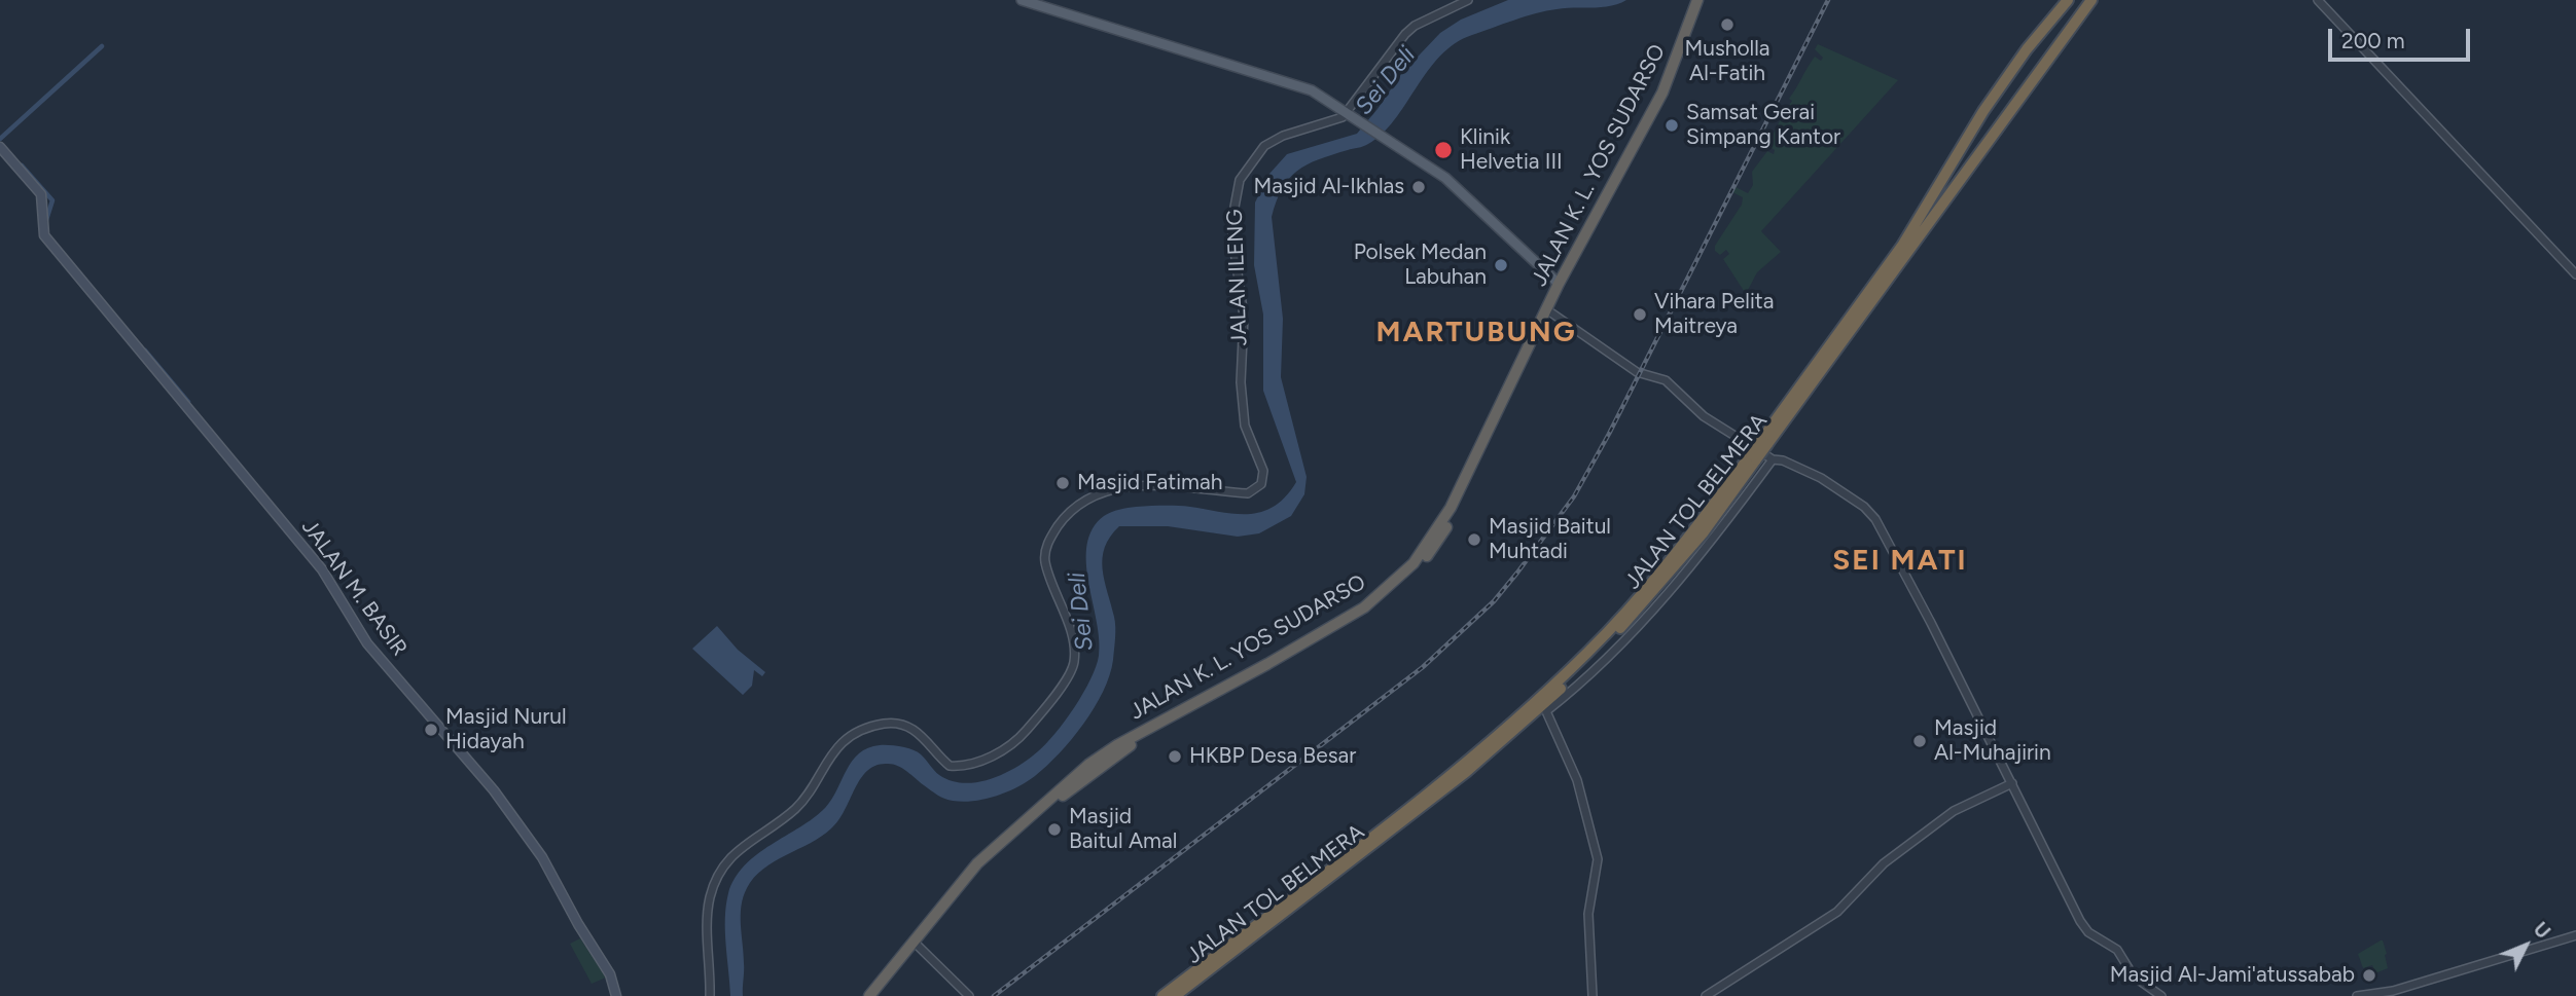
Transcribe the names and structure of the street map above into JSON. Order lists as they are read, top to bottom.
{
  "streets": {
    "highway": ["JALAN K. L. YOS SUDARSO", "JALAN TOL BELMERA"],
    "main road": ["JALAN M. BASIR"],
    "street": ["JALAN ILENG"]
  },
  "districts": ["MARTUBUNG", "SEI MATI"],
  "water": ["Sei Deli"],
  "places": [
    "Musholla Al-Fatih",
    "Samsat Gerai Simpang Kantor",
    "Klinik Helvetia III",
    "Masjid Al-Ikhlas",
    "Polsek Medan Labuhan",
    "Vihara Pelita Maitreya",
    "Masjid Fatimah",
    "Masjid Baitul Muhtadi",
    "Masjid Nurul Hidayah",
    "Masjid Al-Muhajirin",
    "HKBP Desa Besar",
    "Masjid Baitul Amal",
    "Masjid Al-Jami'atussabab"
  ],
  "scale_bar": "200 m",
  "north": "top right"
}
